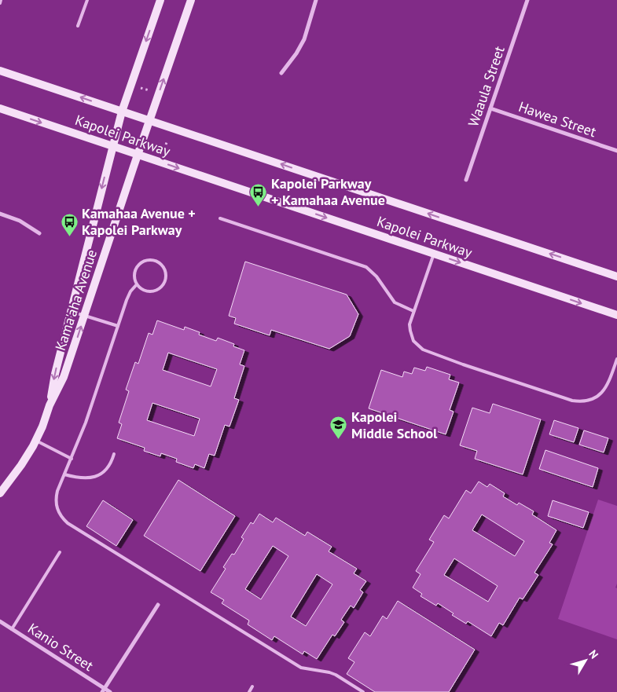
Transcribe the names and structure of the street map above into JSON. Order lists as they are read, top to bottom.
{
  "streets": {
    "main road": ["Kapolei Parkway", "Kama'aha Avenue"],
    "street": ["Waaula Street", "Hawea Street", "Kanio Street"]
  },
  "crossings": [
    ["Waaula Street", "Hawea Street"],
    ["Kapolei Parkway", "Kama'aha Avenue"]
  ],
  "places": {
    "bus stop": ["Kapolei Parkway + Kamahaa Avenue", "Kamahaa Avenue + Kapolei Parkway"],
    "school or university": ["Kapolei Middle School"]
  },
  "north": "top right"
}
